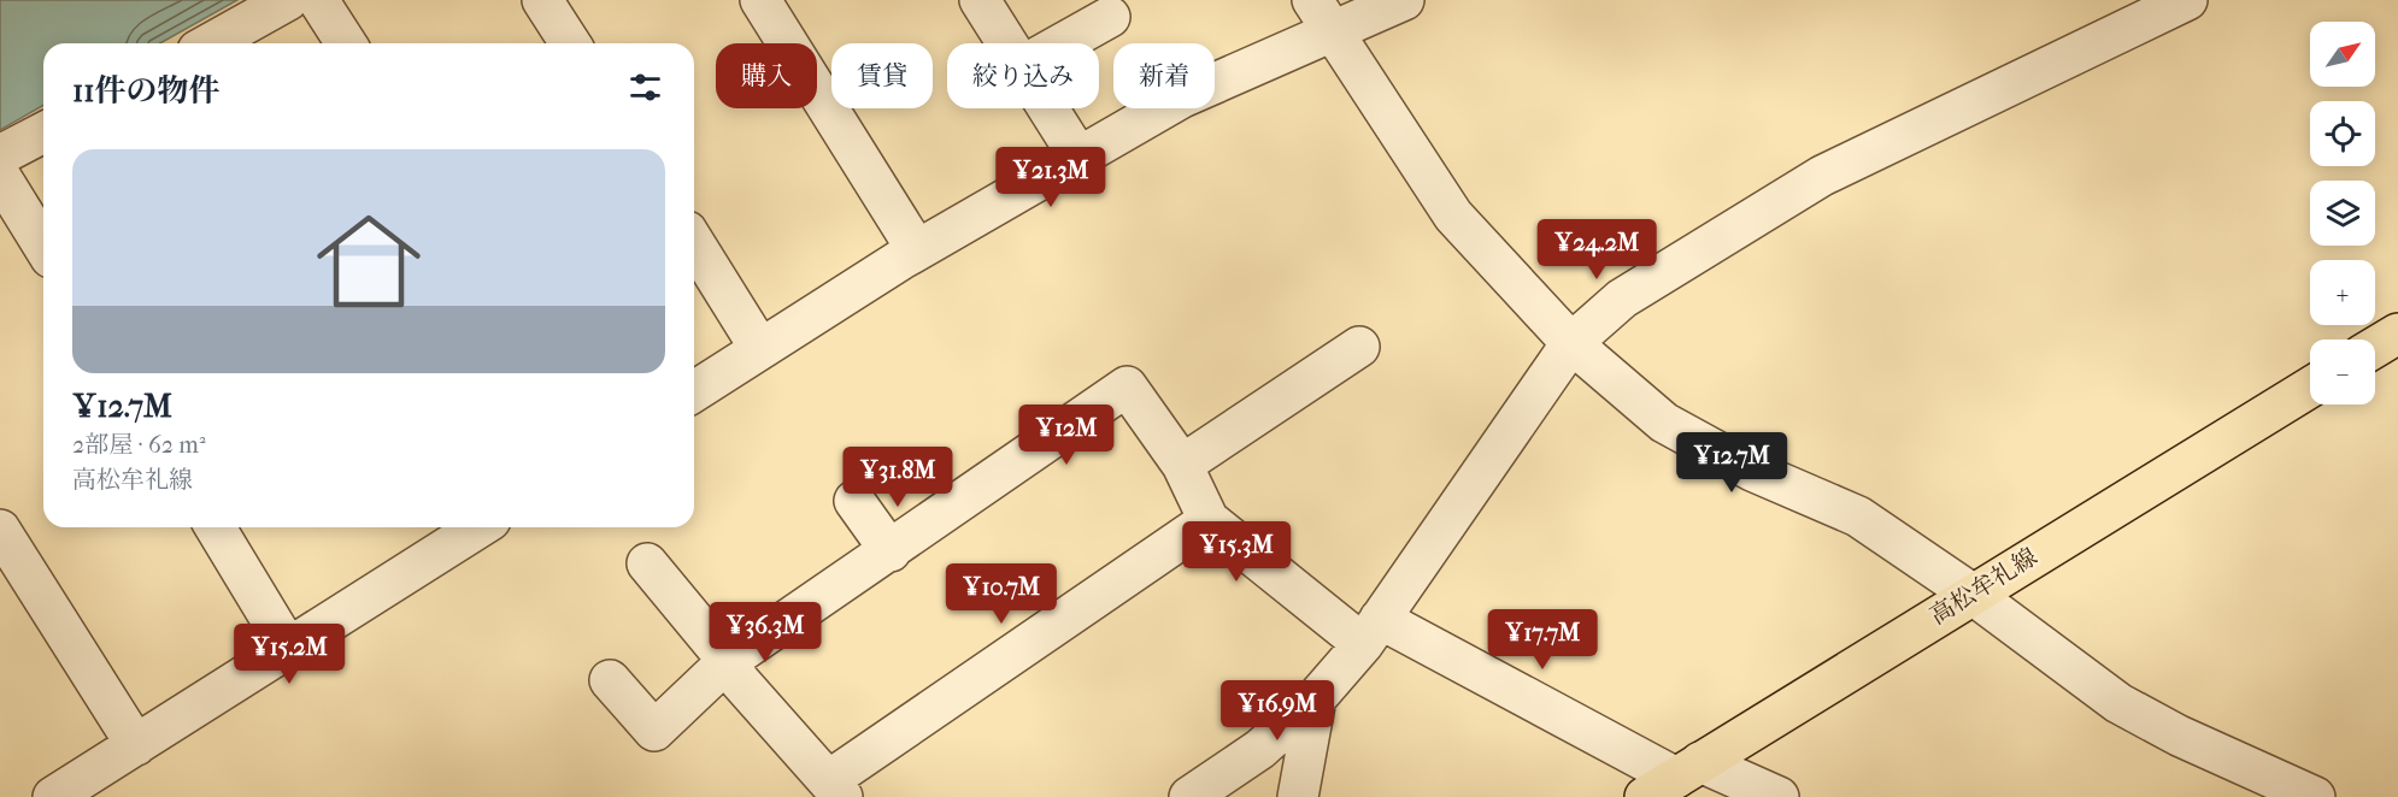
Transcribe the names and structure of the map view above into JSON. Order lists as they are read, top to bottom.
{
  "streets": {
    "main road": ["高松牟礼線"]
  },
  "north": "top right",
  "page": {
    "map_buttons": ["+", "−"],
    "chip": [
      "購入",
      "賃貸",
      "絞り込み",
      "新着"
    ],
    "heading": "11件の物件",
    "list": [
      {
        "name": "¥12.7M",
        "note": "2部屋 · 62 m² · 高松牟礼線"
      }
    ],
    "price": [
      "¥21.3M",
      "¥24.2M",
      "¥12M",
      "¥12.7M",
      "¥31.8M",
      "¥15.3M",
      "¥10.7M",
      "¥36.3M",
      "¥17.7M",
      "¥15.2M",
      "¥16.9M"
    ]
  }
}
